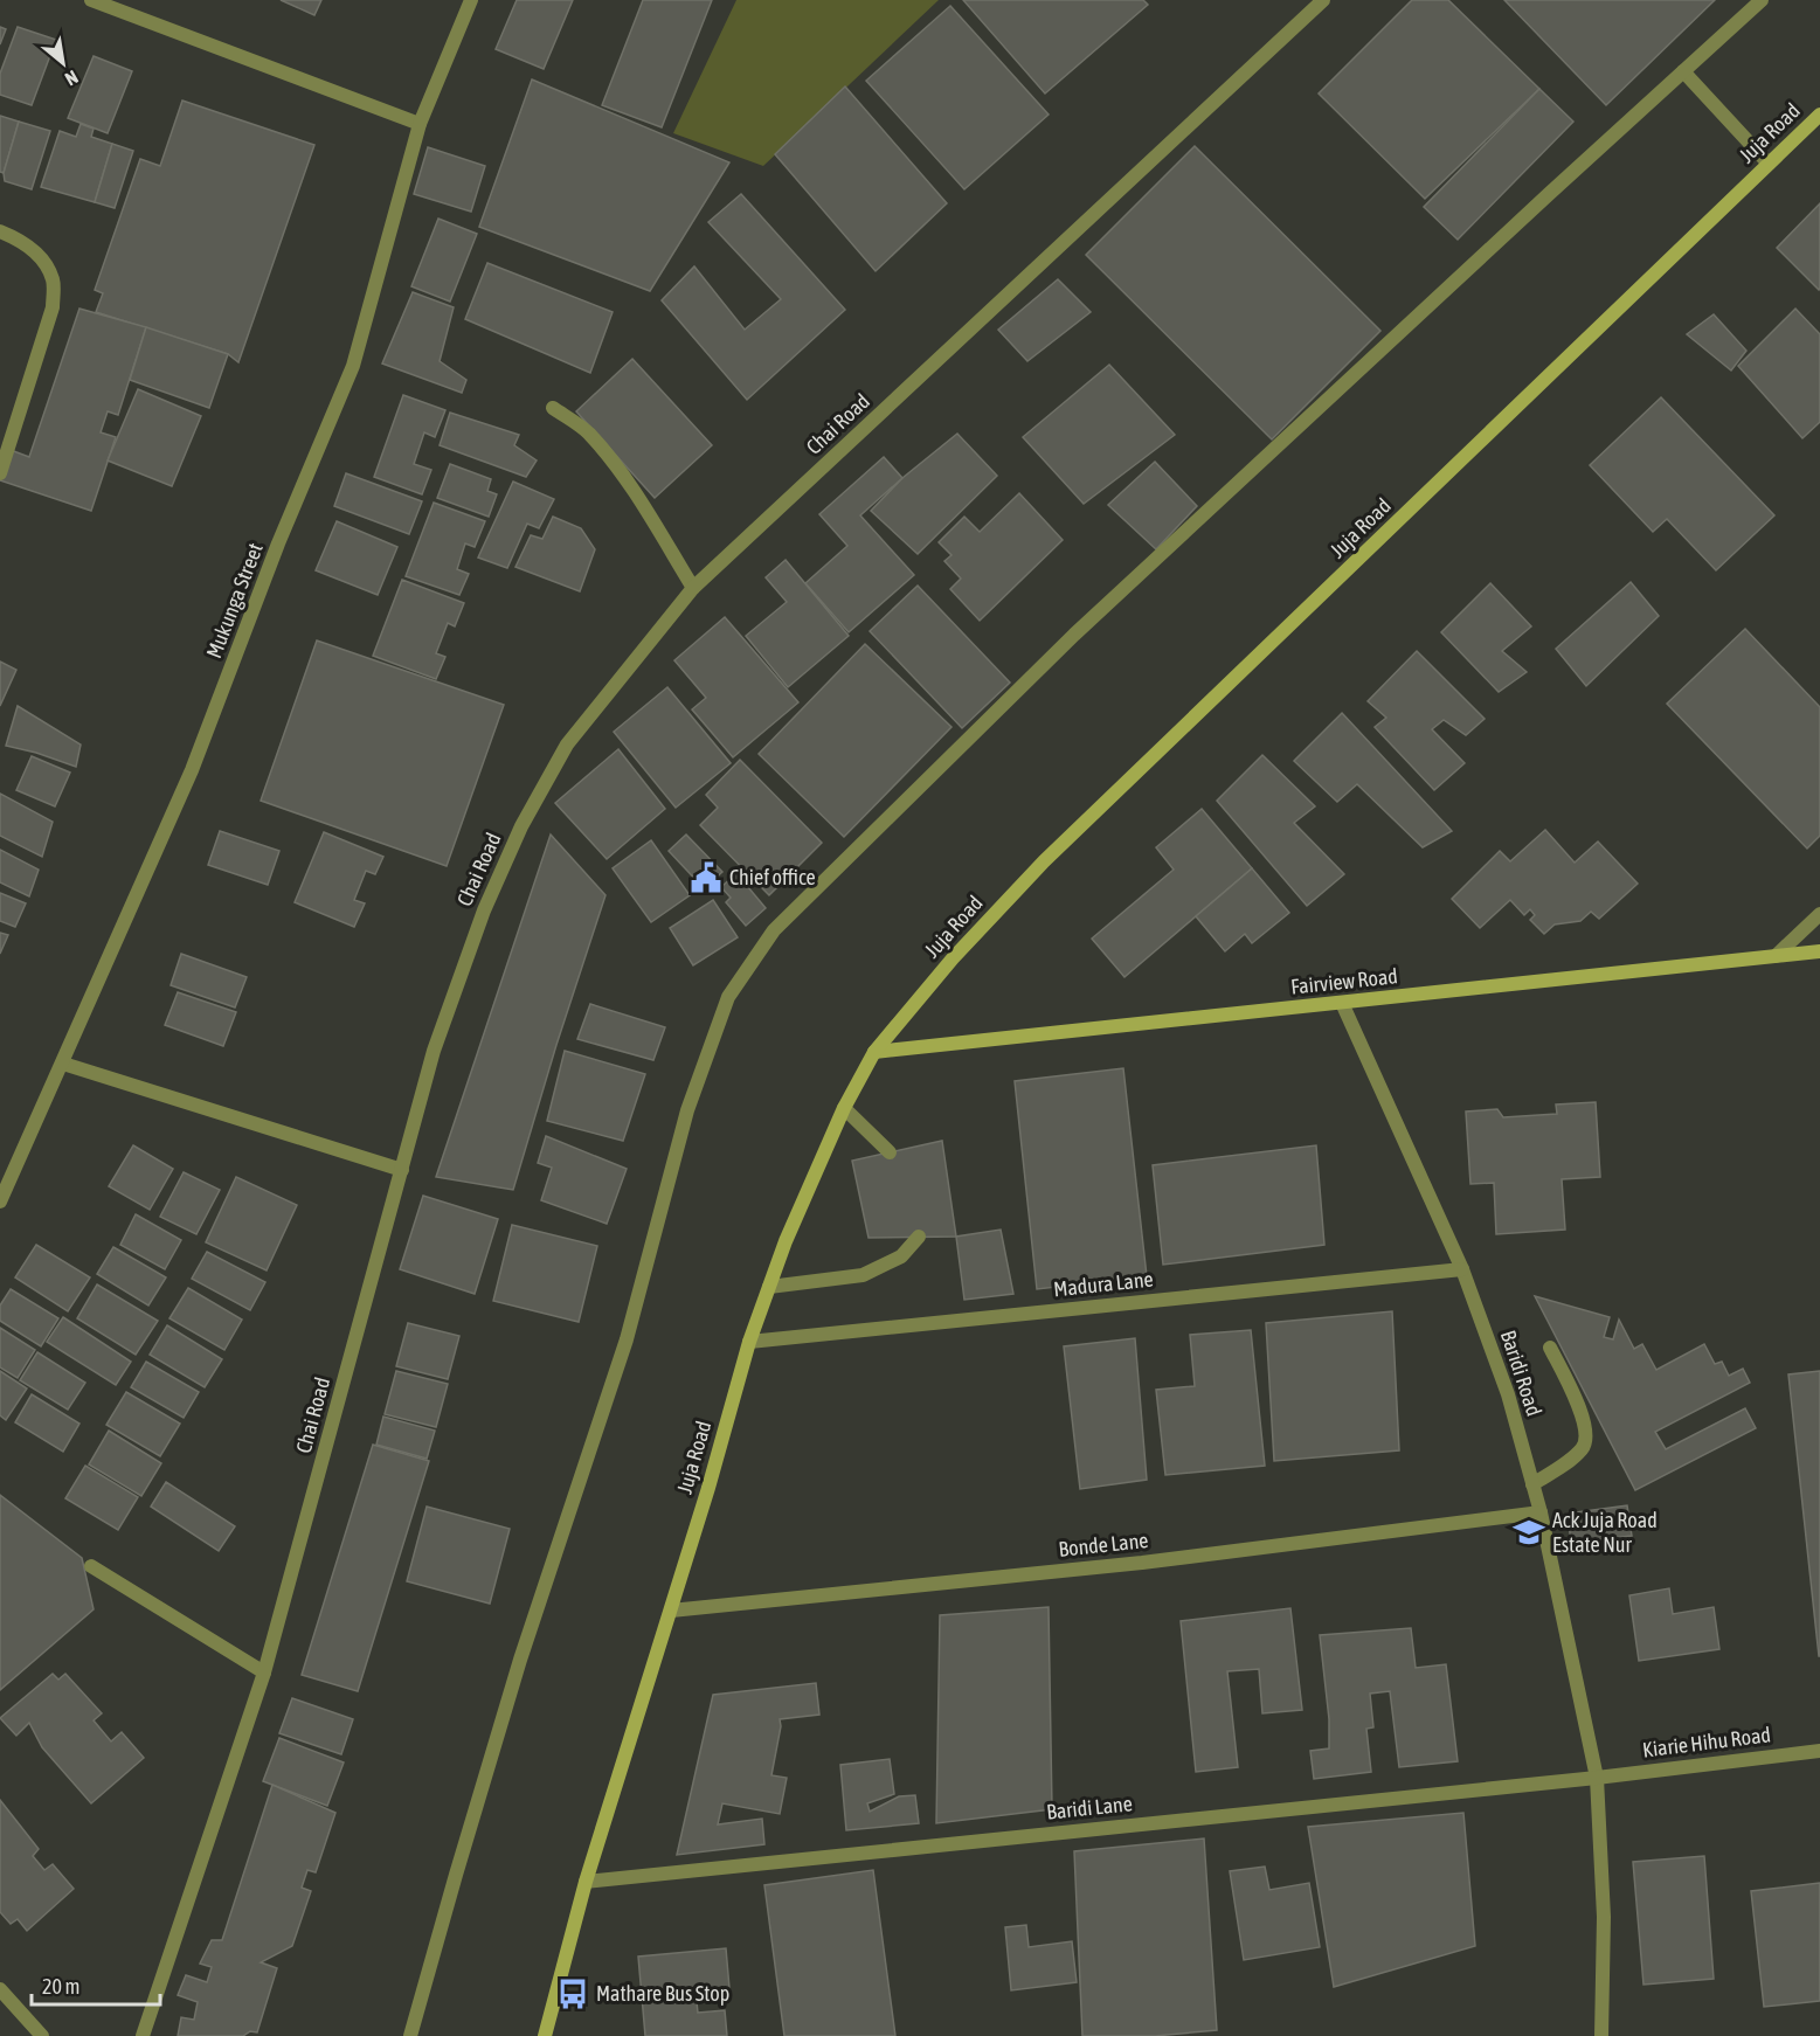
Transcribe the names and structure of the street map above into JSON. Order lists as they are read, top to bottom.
{
  "streets": {
    "main road": ["Juja Road", "Fairview Road"],
    "street": [
      "Chai Road",
      "Mukunga Street",
      "Madura Lane",
      "Baridi Road",
      "Bonde Lane",
      "Kiarie Hihu Road",
      "Baridi Lane"
    ]
  },
  "crossings": [
    ["Juja Road", "Fairview Road"],
    ["Juja Road", "Madura Lane"],
    ["Juja Road", "Bonde Lane"],
    ["Juja Road", "Baridi Lane"],
    ["Fairview Road", "Baridi Road"],
    ["Madura Lane", "Baridi Road"],
    ["Baridi Road", "Bonde Lane"],
    ["Baridi Road", "Kiarie Hihu Road"],
    ["Baridi Road", "Baridi Lane"],
    ["Kiarie Hihu Road", "Baridi Lane"]
  ],
  "places": {
    "public building": ["Chief office"],
    "school or university": ["Ack Juja Road Estate Nur"],
    "bus stop": ["Mathare Bus Stop"]
  },
  "scale_bar": "20 m",
  "north": "bottom right"
}
